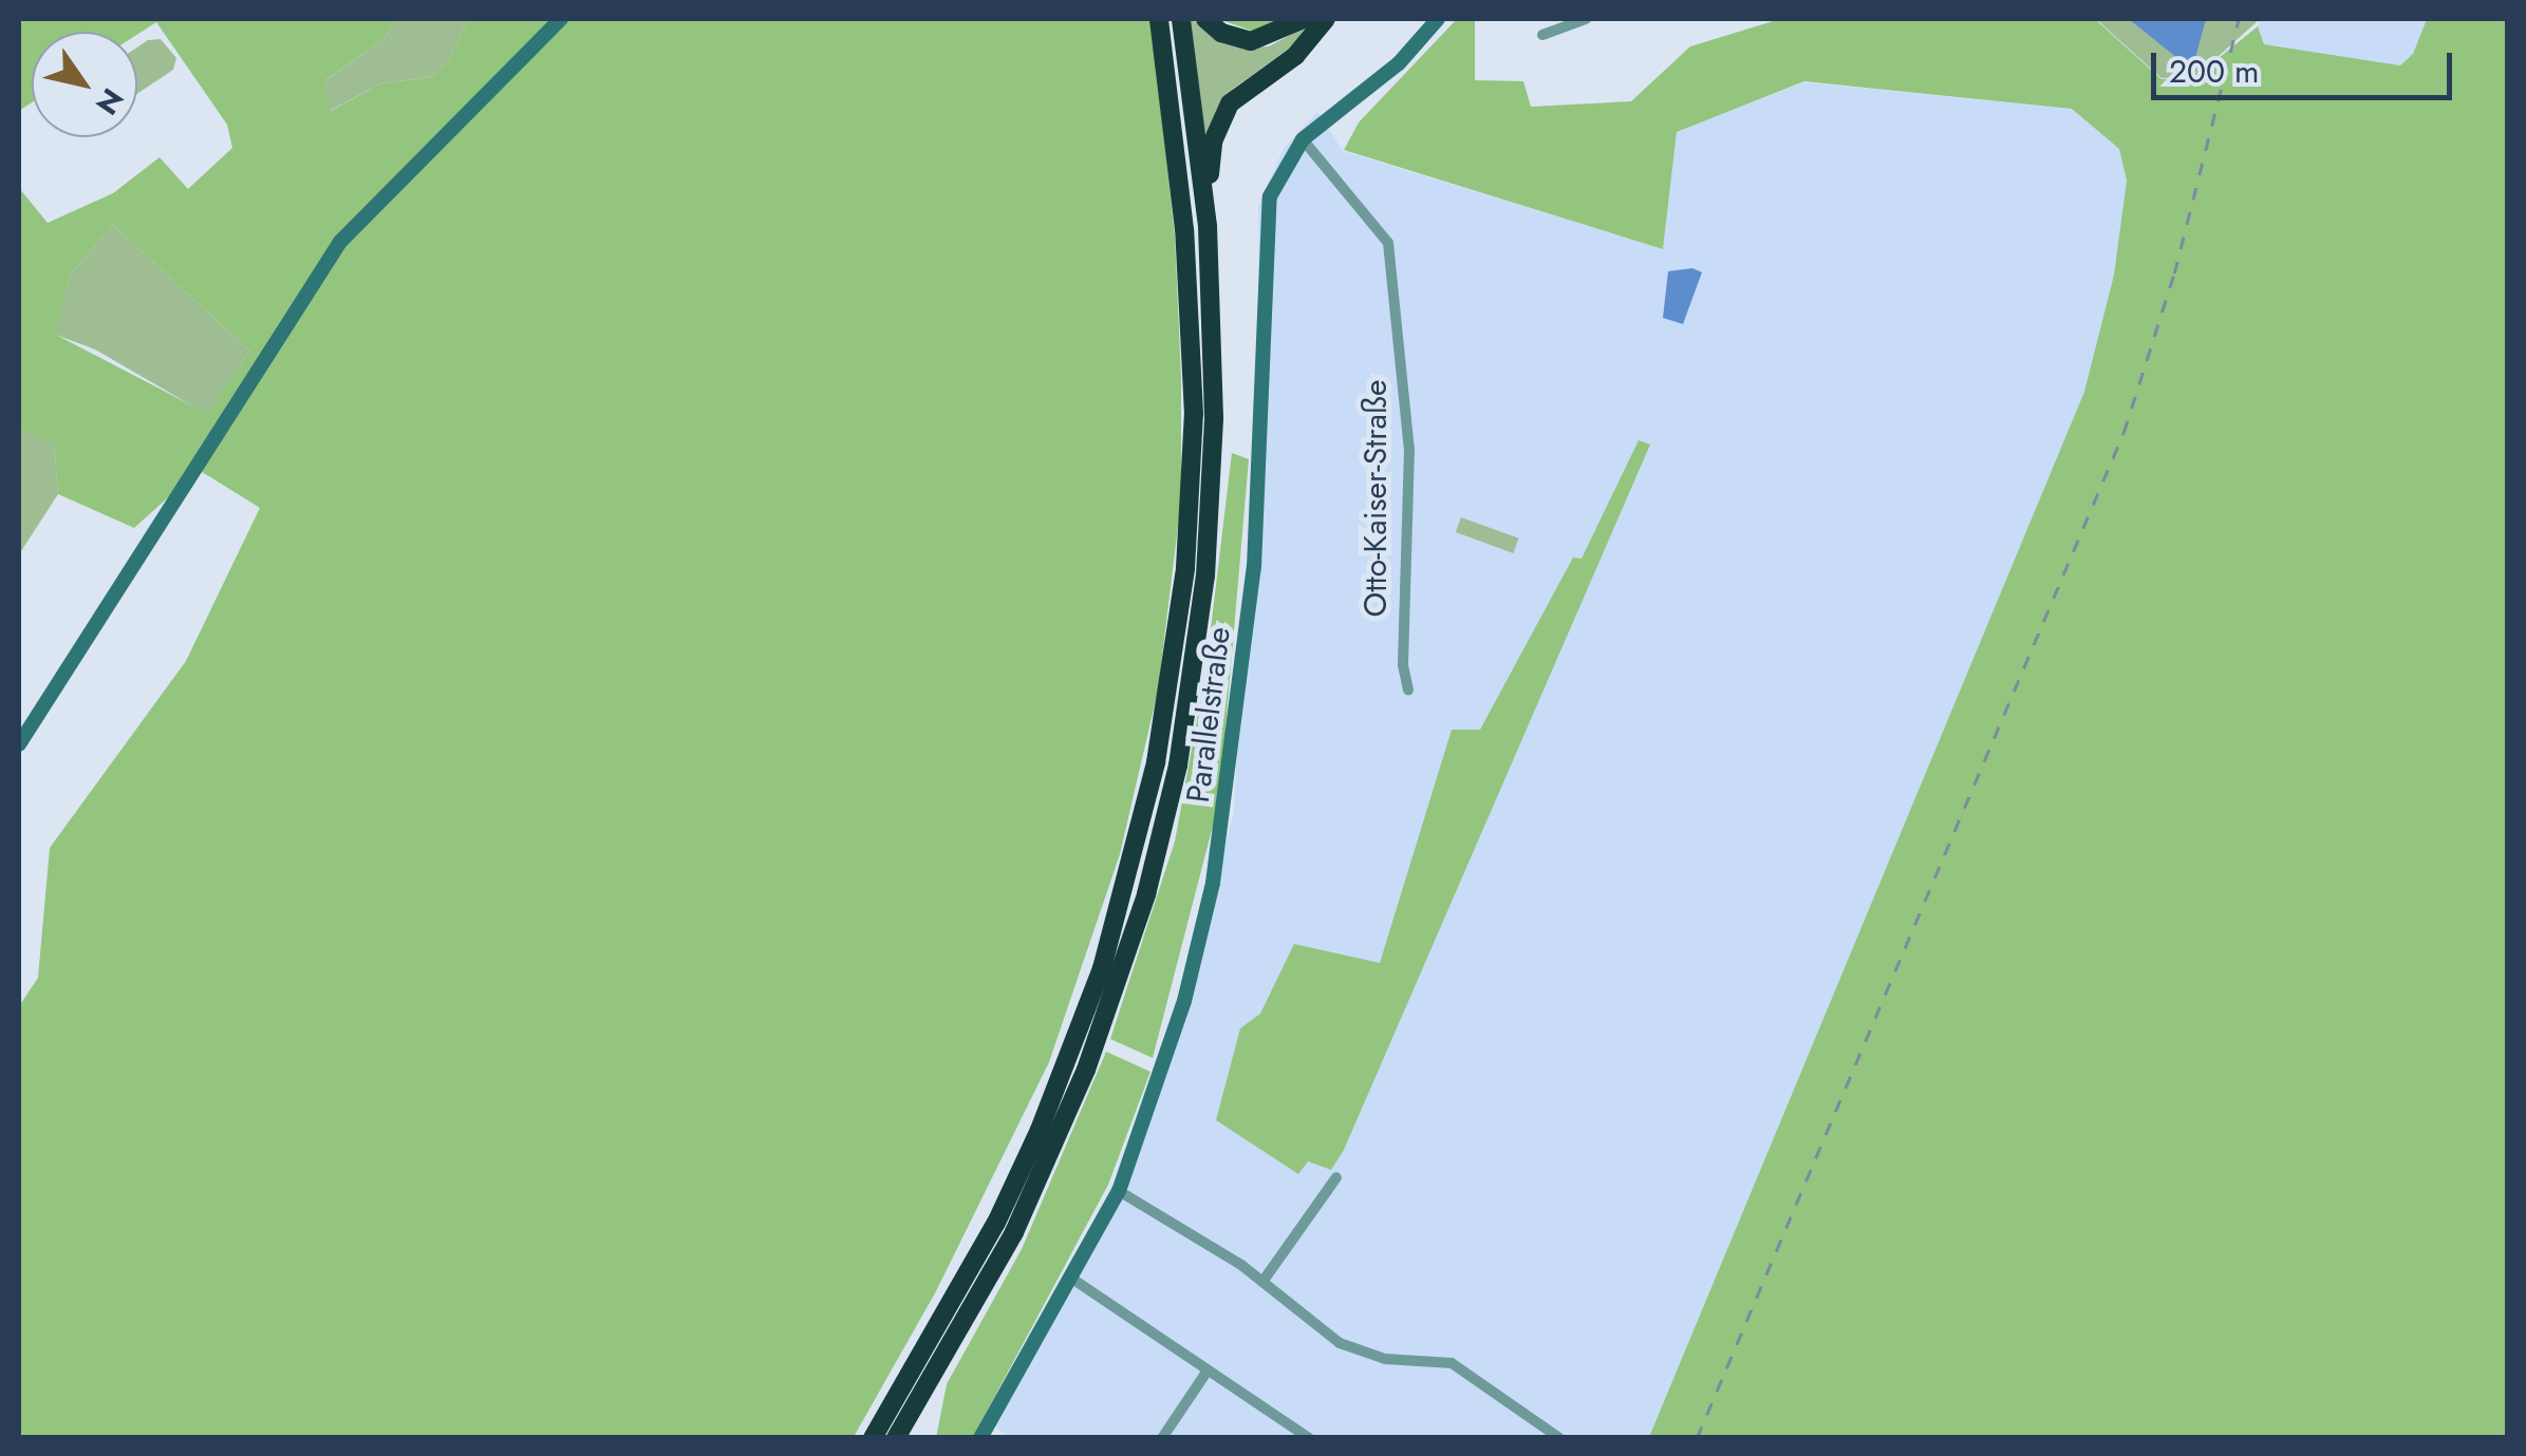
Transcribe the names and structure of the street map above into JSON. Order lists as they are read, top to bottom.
{
  "streets": {
    "street": ["Otto-Kaiser-Straße", "Parallelstraße"]
  },
  "crossings": [
    ["Otto-Kaiser-Straße", "Parallelstraße"]
  ],
  "scale_bar": "200 m",
  "north": "bottom right"
}
